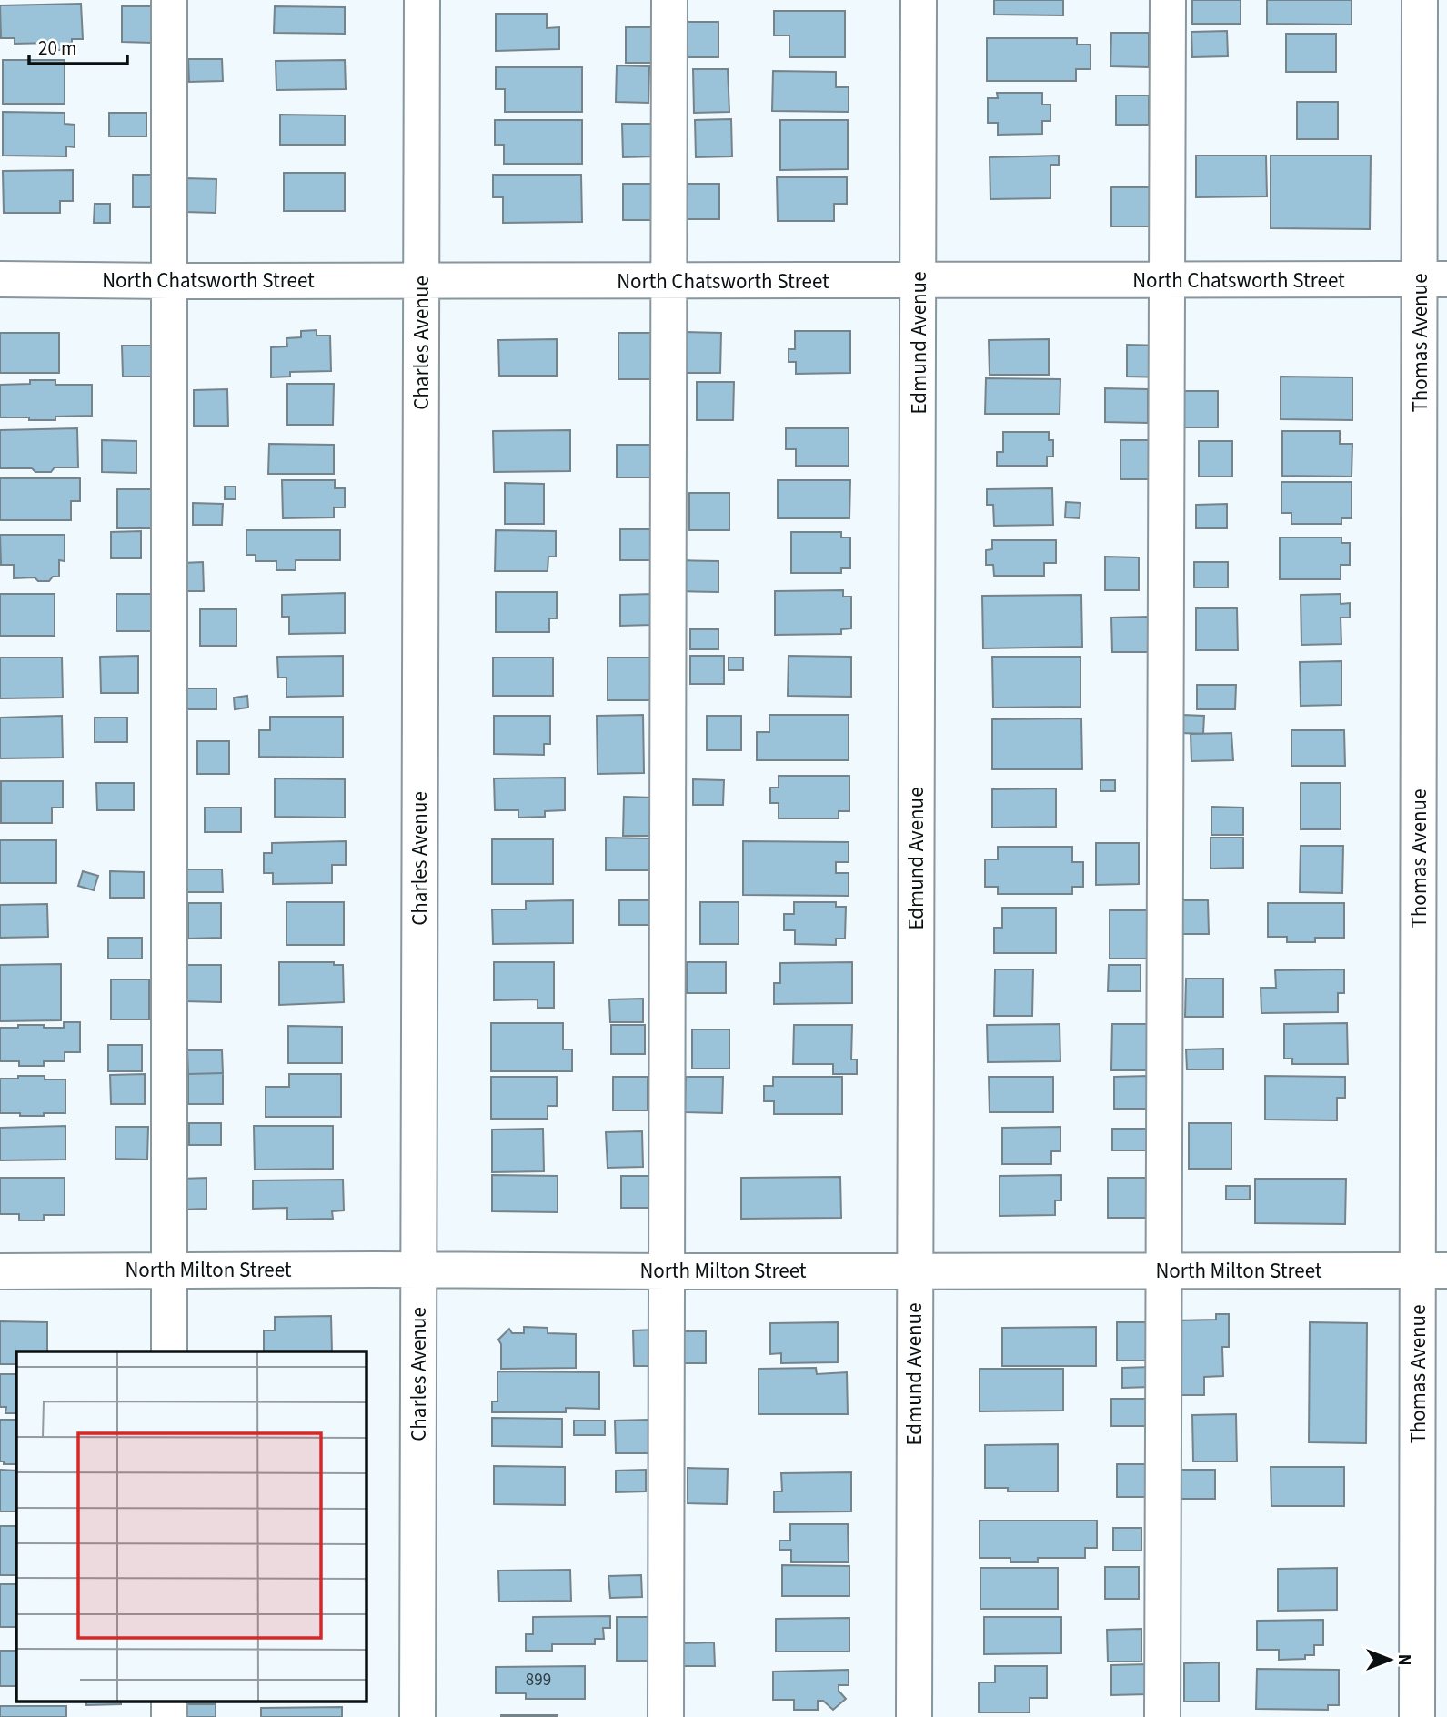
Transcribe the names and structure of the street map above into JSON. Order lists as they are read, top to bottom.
{
  "streets": {
    "street": [
      "North Chatsworth Street",
      "Charles Avenue",
      "Edmund Avenue",
      "Thomas Avenue",
      "North Milton Street"
    ]
  },
  "crossings": [
    ["North Chatsworth Street", "Charles Avenue"],
    ["North Chatsworth Street", "Edmund Avenue"],
    ["North Chatsworth Street", "Thomas Avenue"],
    ["Charles Avenue", "North Milton Street"],
    ["Edmund Avenue", "North Milton Street"],
    ["Thomas Avenue", "North Milton Street"]
  ],
  "house_numbers": ["899"],
  "scale_bar": "20 m",
  "north": "right"
}
